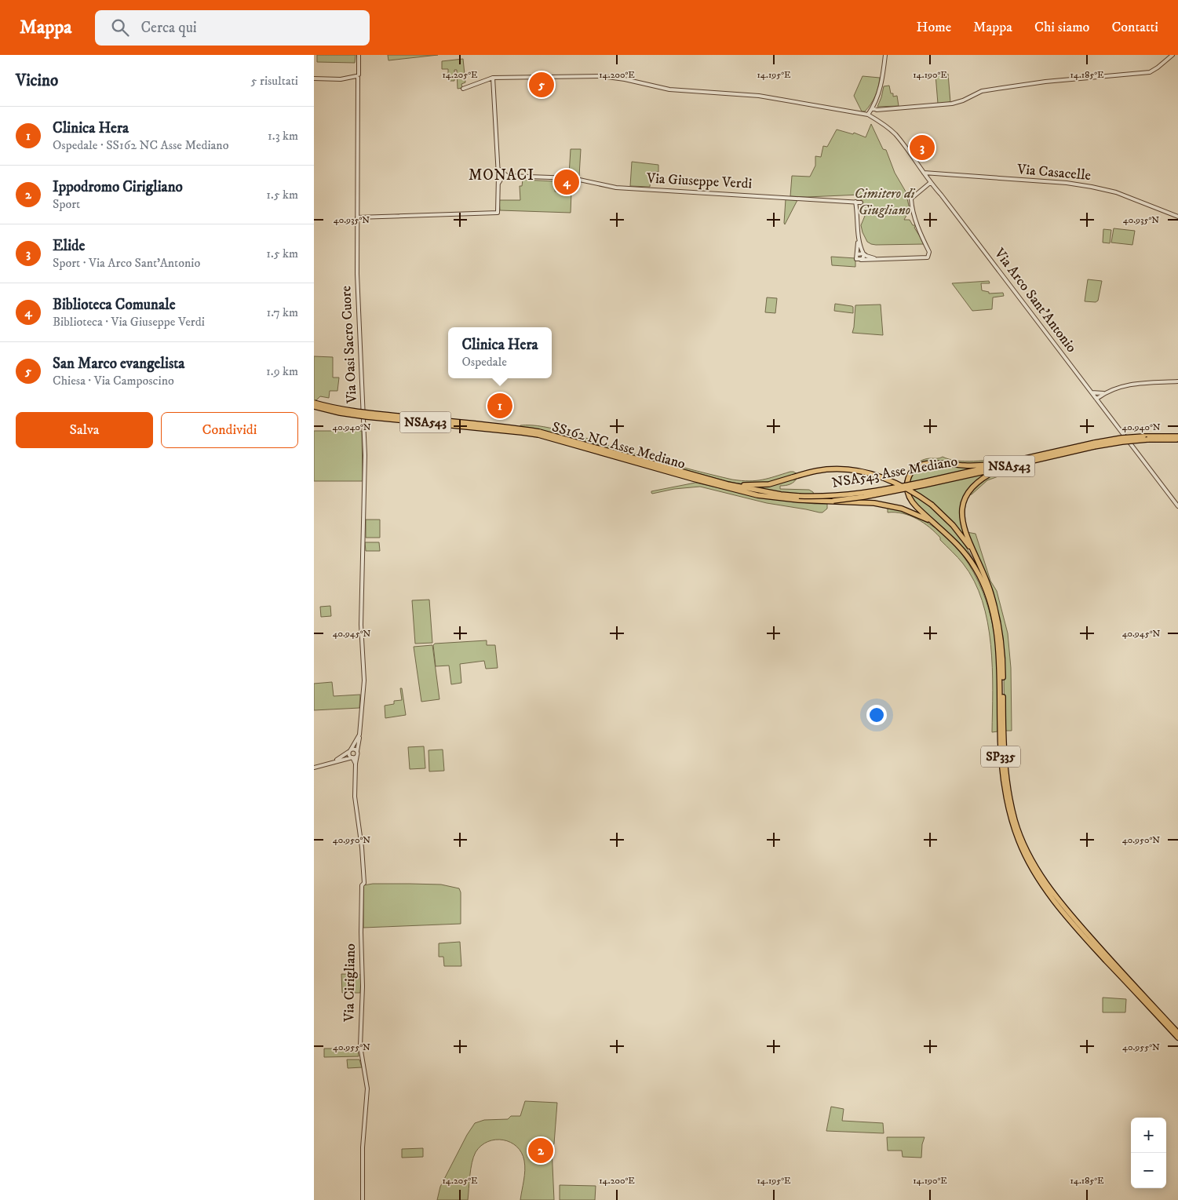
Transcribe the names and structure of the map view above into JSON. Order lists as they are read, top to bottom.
{
  "streets": {
    "highway": [
      "NSA543",
      "SS162 NC Asse Mediano",
      "NSA543 Asse Mediano",
      "SP335"
    ],
    "street": [
      "Via Casacelle",
      "Via Giuseppe Verdi",
      "Via Arco Sant'Antonio",
      "Via Oasi Sacro Cuore",
      "Via Cirigliano"
    ]
  },
  "crossings": [
    ["Via Casacelle", "Via Arco Sant'Antonio"],
    ["Via Oasi Sacro Cuore", "Via Cirigliano"],
    ["NSA543", "NSA543 Asse Mediano"],
    ["NSA543", "SP335"],
    ["SS162 NC Asse Mediano", "NSA543 Asse Mediano"]
  ],
  "districts": ["MONACI"],
  "parks": ["Cimitero di Giugliano"],
  "page": {
    "header": "Mappa",
    "search": "Cerca qui",
    "nav": [
      "Home",
      "Mappa",
      "Chi siamo",
      "Contatti"
    ],
    "heading": ["Vicino", "5 risultati"],
    "pins": [
      "5",
      "3",
      "4",
      "1",
      "2"
    ],
    "list": [
      {
        "mark": "1",
        "name": "Clinica Hera",
        "note": "Ospedale · SS162 NC Asse Mediano",
        "value": "1.3 km"
      },
      {
        "mark": "2",
        "name": "Ippodromo Cirigliano",
        "note": "Sport",
        "value": "1.5 km"
      },
      {
        "mark": "3",
        "name": "Elide",
        "note": "Sport · Via Arco Sant'Antonio",
        "value": "1.5 km"
      },
      {
        "mark": "4",
        "name": "Biblioteca Comunale",
        "note": "Biblioteca · Via Giuseppe Verdi",
        "value": "1.7 km"
      },
      {
        "mark": "5",
        "name": "San Marco evangelista",
        "note": "Chiesa · Via Camposcino",
        "value": "1.9 km"
      }
    ],
    "popup": ["Clinica Hera", "Ospedale"],
    "buttons": ["Salva", "Condividi"],
    "map_buttons": ["+", "−"]
  },
  "coordinates": [
    "14.205°E",
    "14.200°E",
    "14.195°E",
    "14.190°E",
    "14.185°E",
    "40.935°N",
    "40.940°N",
    "40.945°N",
    "40.950°N",
    "40.955°N"
  ]
}
